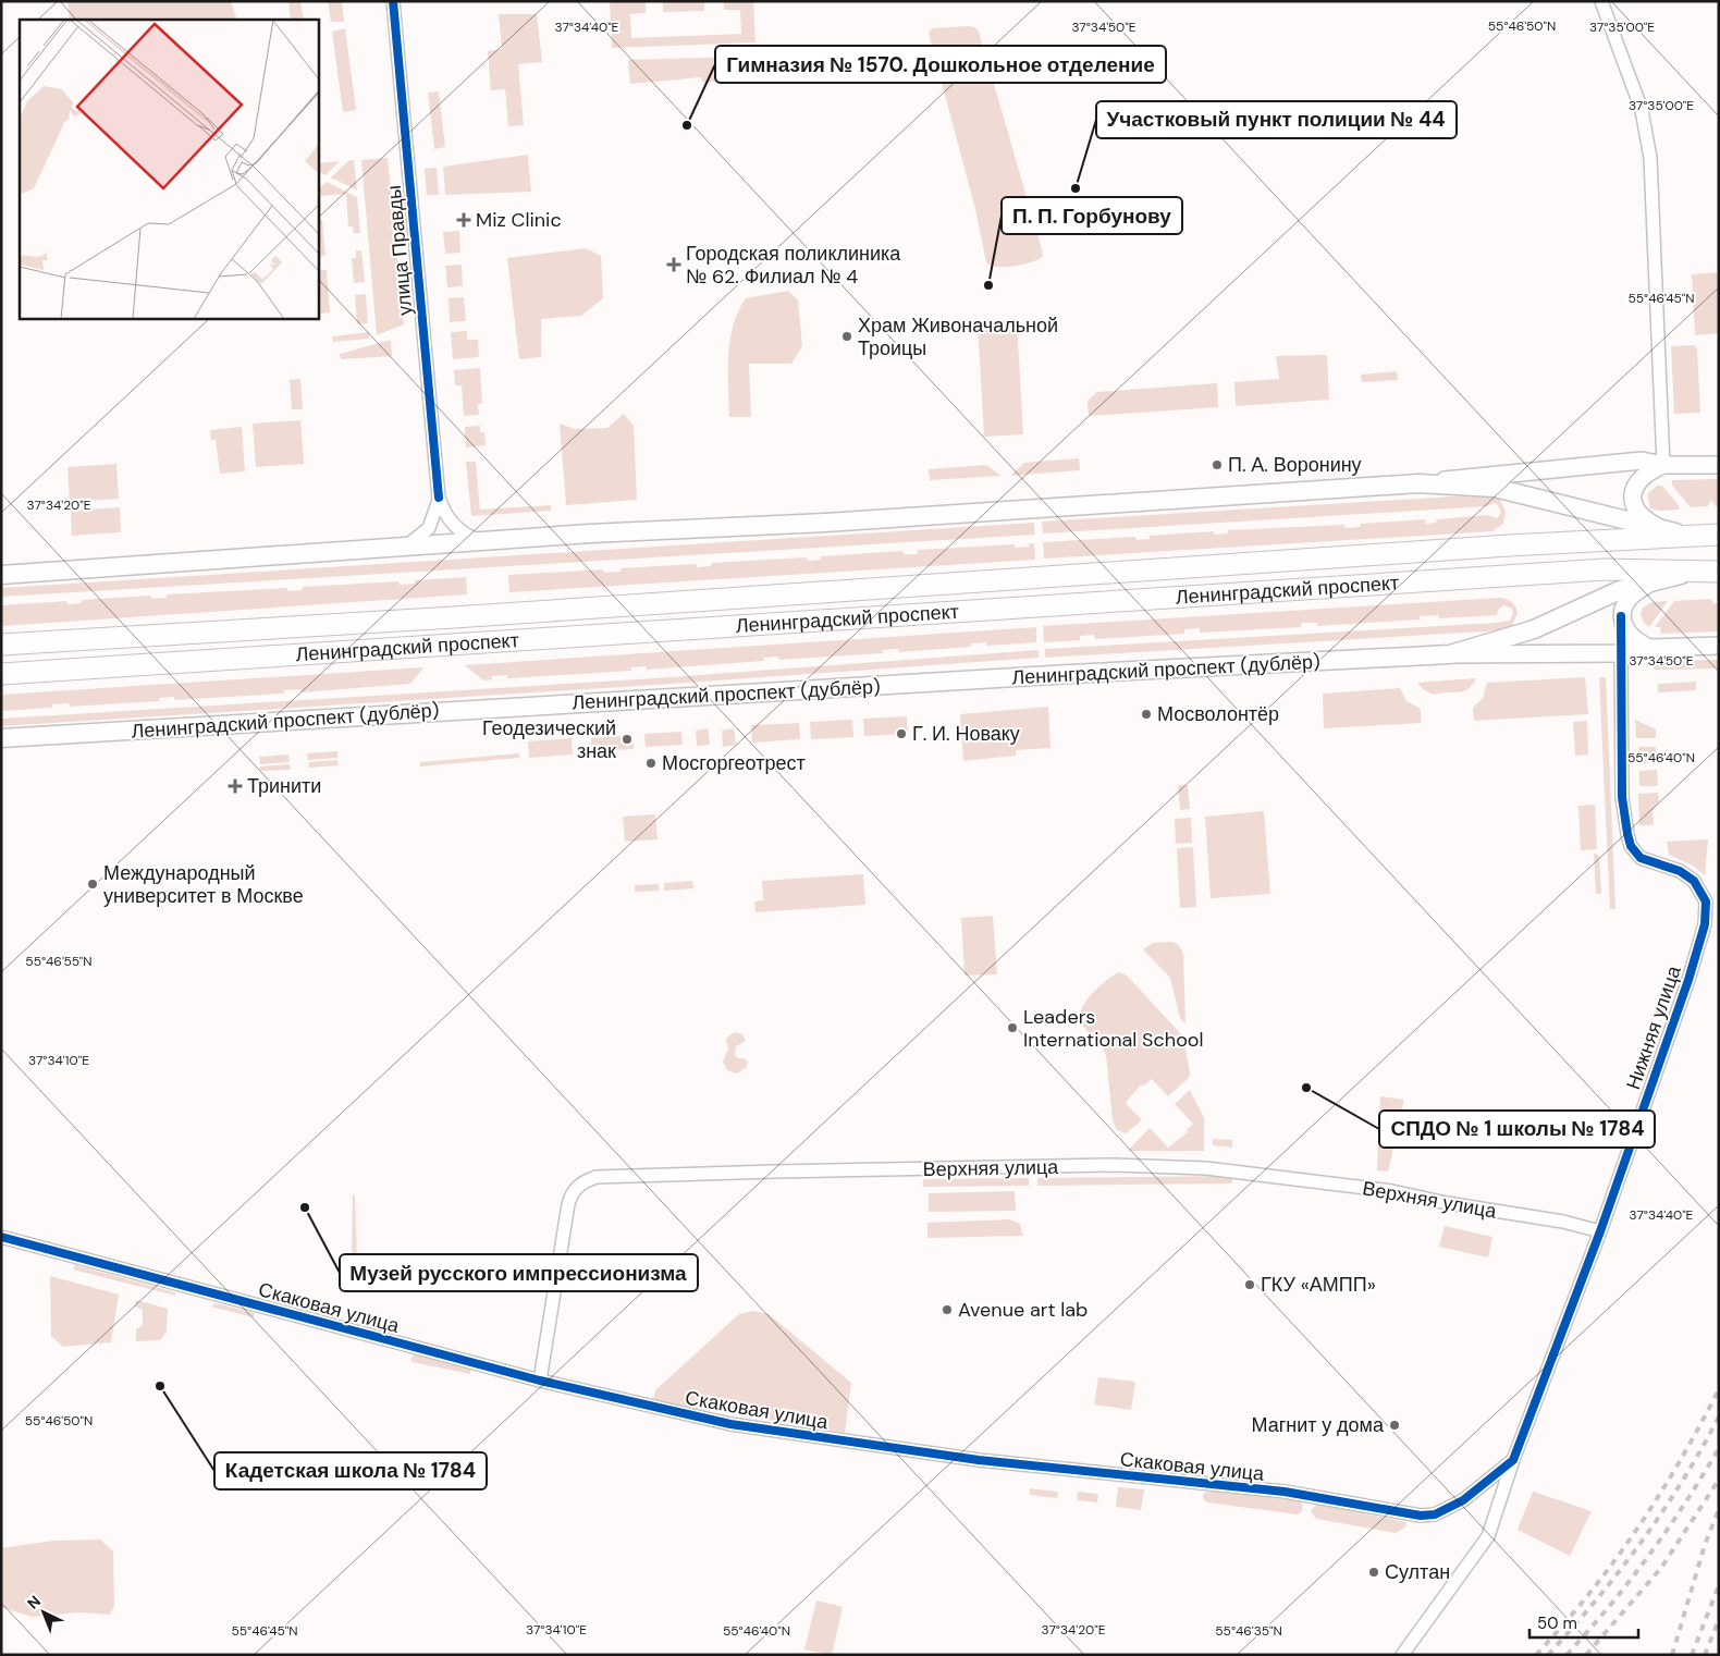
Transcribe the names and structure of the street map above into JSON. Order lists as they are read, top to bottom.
{
  "streets": {
    "main road": ["Ленинградский проспект", "Ленинградский проспект (дублёр)"],
    "street": [
      "улица Правды",
      "Нижняя улица",
      "Верхняя улица",
      "Скаковая улица"
    ]
  },
  "crossings": [
    ["Ленинградский проспект", "Ленинградский проспект (дублёр)"],
    ["Ленинградский проспект (дублёр)", "Нижняя улица"],
    ["Нижняя улица", "Верхняя улица"],
    ["Нижняя улица", "Скаковая улица"],
    ["Верхняя улица", "Скаковая улица"]
  ],
  "places": {
    "other": [
      "Гимназия № 1570. Дошкольное отделение",
      "Участковый пункт полиции № 44",
      "П. П. Горбунову",
      "Храм Живоначальной Троицы",
      "П. А. Воронину",
      "Мосволонтёр",
      "Г. И. Новаку",
      "Геодезический знак",
      "Мосгоргеотрест",
      "Международный университет в Москве",
      "Leaders International School",
      "СПДО № 1 школы № 1784",
      "Музей русского импрессионизма",
      "ГКУ «АМПП»",
      "Avenue art lab",
      "Кадетская школа № 1784",
      "Магнит у дома",
      "Султан"
    ],
    "health": ["Miz Clinic", "Городская поликлиника № 62. Филиал № 4", "Тринити"]
  },
  "scale_bar": "50 m",
  "north": "top left",
  "coordinates": [
    "55°46'50\"N",
    "37°34'40\"E",
    "37°34'50\"E",
    "37°35'00\"E",
    "55°46'45\"N",
    "37°34'20\"E",
    "55°46'40\"N",
    "55°46'55\"N",
    "37°34'10\"E",
    "55°46'35\"N"
  ]
}
